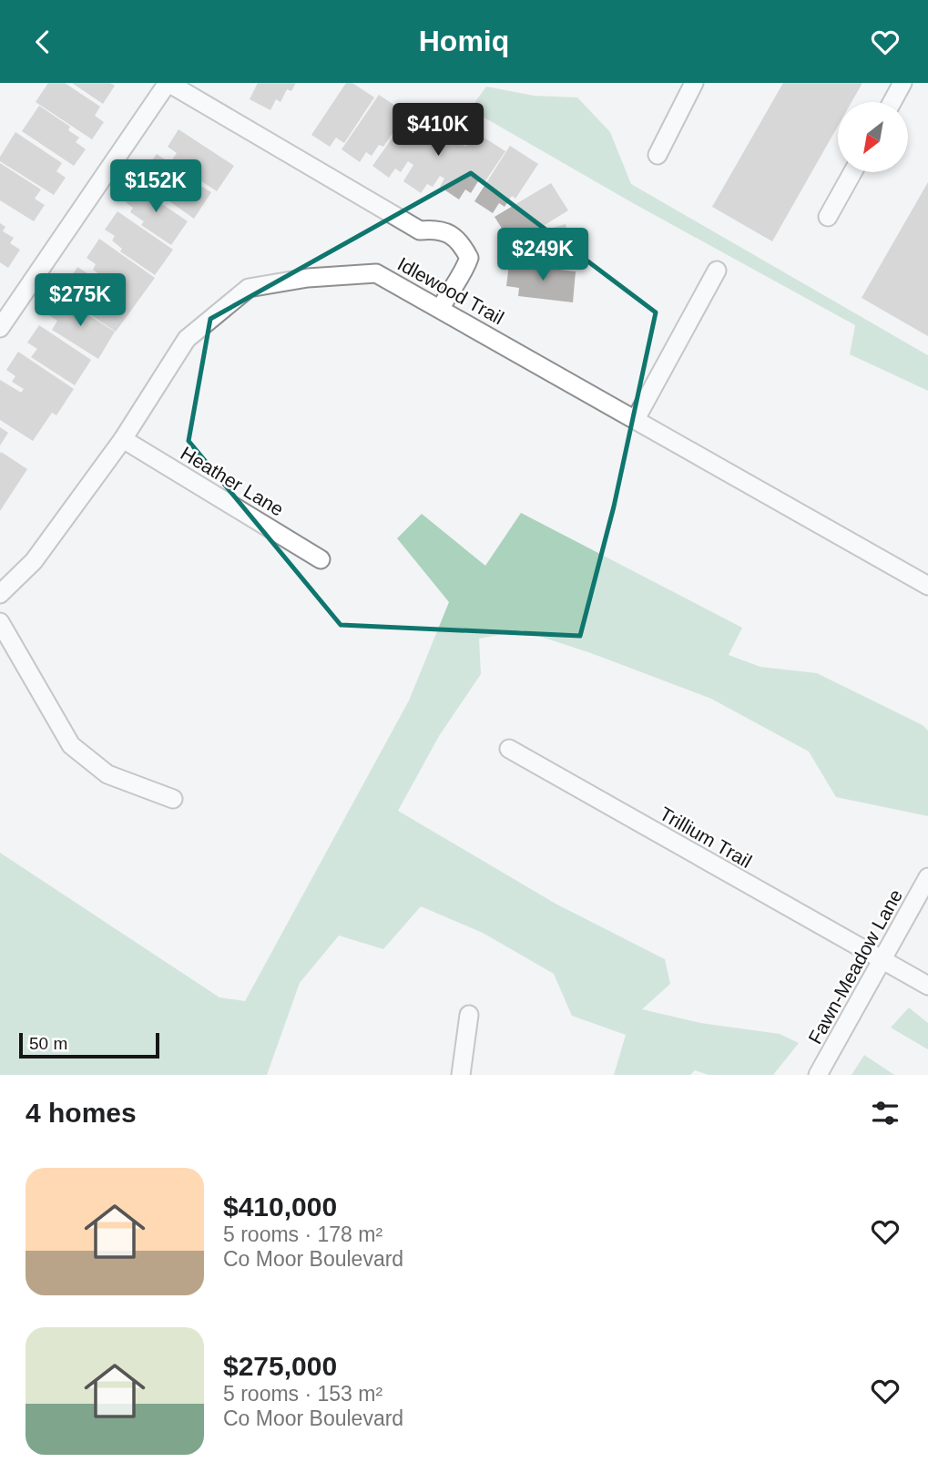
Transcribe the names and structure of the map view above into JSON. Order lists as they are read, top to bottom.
{
  "streets": {
    "street": [
      "Idlewood Trail",
      "Heather Lane",
      "Trillium Trail",
      "Fawn-Meadow Lane"
    ]
  },
  "crossings": [
    ["Idlewood Trail", "Heather Lane"],
    ["Trillium Trail", "Fawn-Meadow Lane"]
  ],
  "scale_bar": "50 m",
  "north": "bottom left",
  "page": {
    "header": "Homiq",
    "price": [
      "$410K",
      "$152K",
      "$249K",
      "$275K"
    ],
    "scale": "50 m",
    "heading": "4 homes",
    "list": [
      {
        "name": "$410,000",
        "note": "5 rooms · 178 m² · Co Moor Boulevard"
      },
      {
        "name": "$275,000",
        "note": "5 rooms · 153 m² · Co Moor Boulevard"
      }
    ]
  }
}
